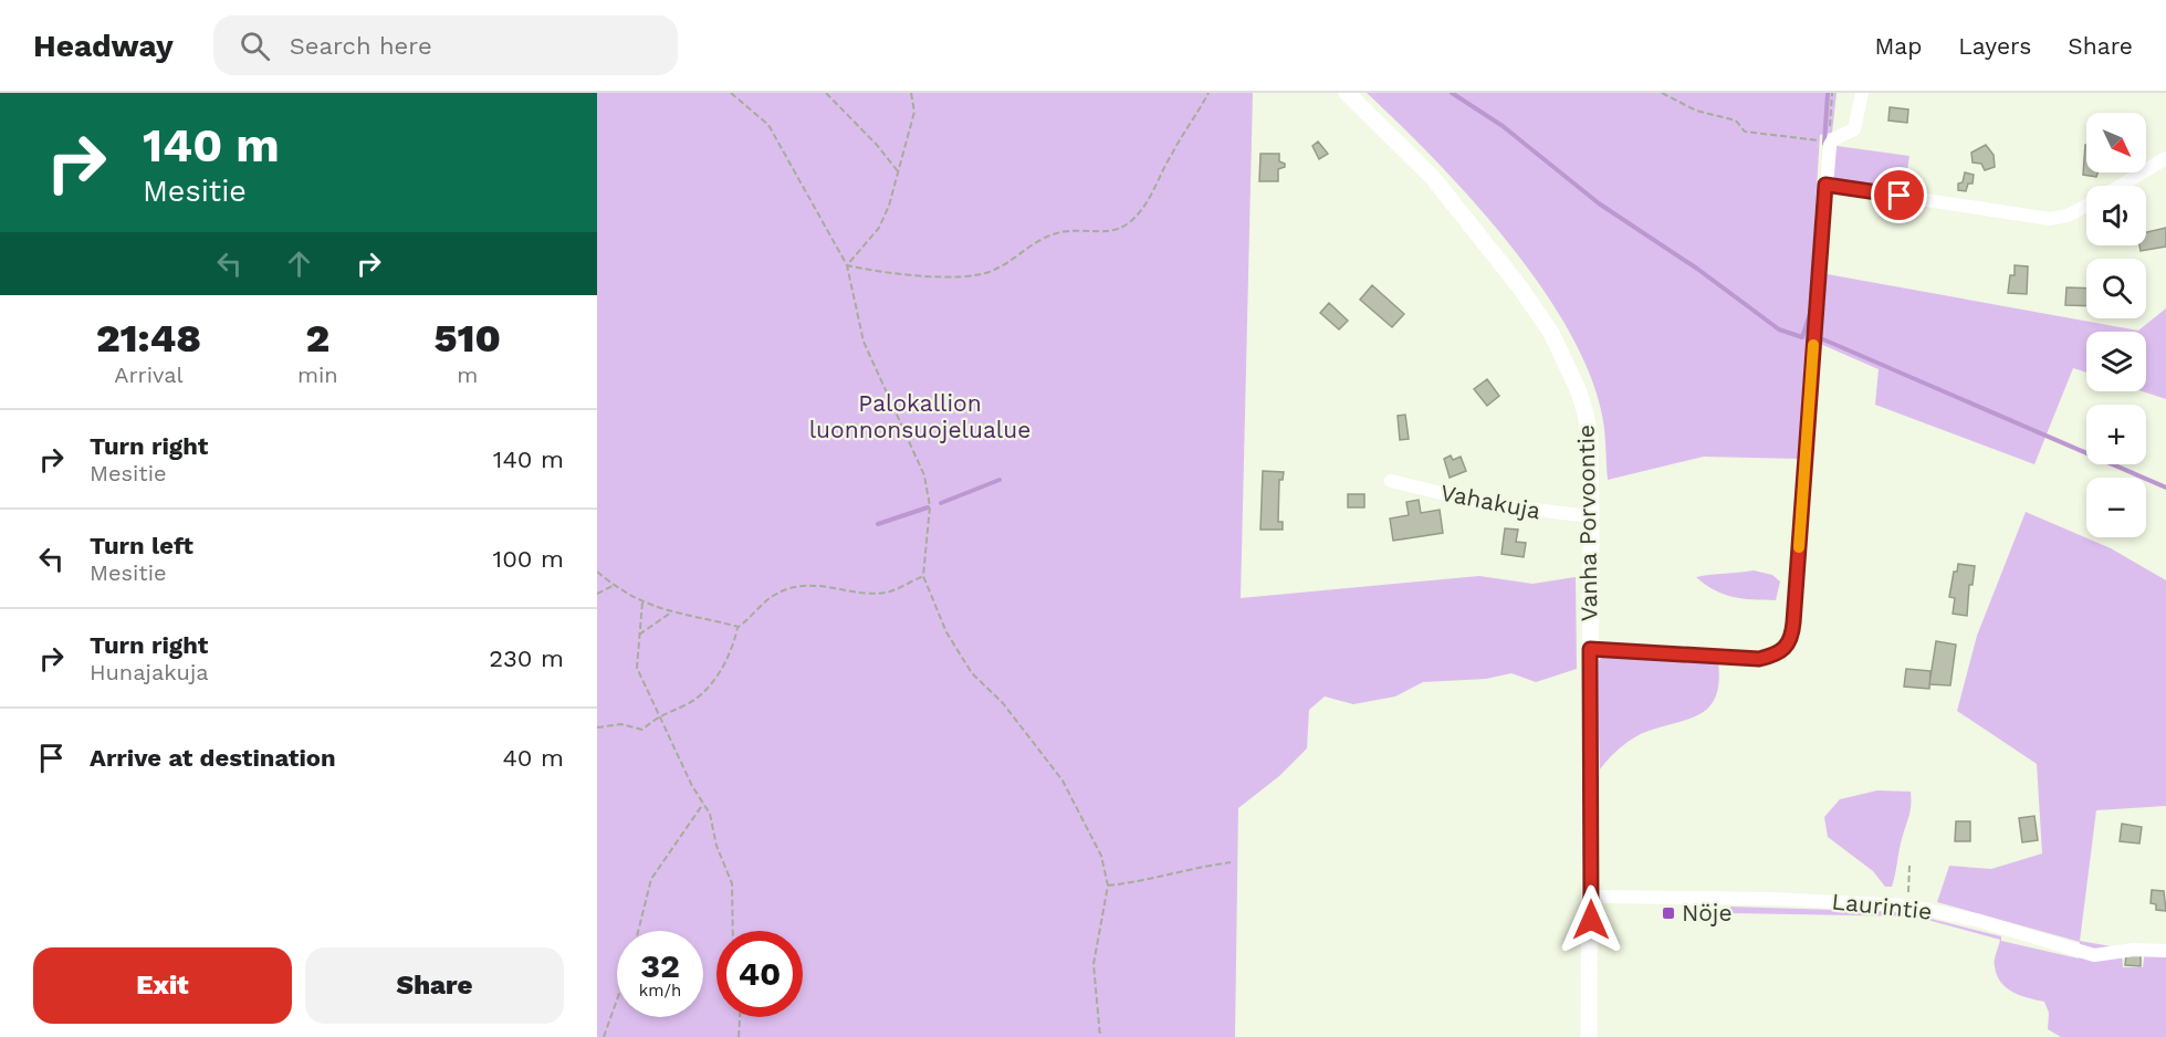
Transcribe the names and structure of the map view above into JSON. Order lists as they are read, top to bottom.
{
  "streets": {
    "street": ["Vahakuja", "Vanha Porvoontie", "Laurintie"]
  },
  "crossings": [
    ["Vahakuja", "Vanha Porvoontie"],
    ["Vanha Porvoontie", "Laurintie"]
  ],
  "parks": ["Palokallion luonnonsuojelualue"],
  "places": {
    "transit": ["Nöje"]
  },
  "north": "bottom right",
  "page": {
    "header": "Headway",
    "search": "Search here",
    "nav": ["Map", "Layers", "Share"],
    "turn": ["140 m", "Mesitie"],
    "map_buttons": ["+", "−"],
    "eta": [
      "21:48",
      "Arrival",
      "2",
      "min",
      "510",
      "m"
    ],
    "list": [
      {
        "name": "Turn right",
        "note": "Mesitie",
        "value": "140 m"
      },
      {
        "name": "Turn left",
        "note": "Mesitie",
        "value": "100 m"
      },
      {
        "name": "Turn right",
        "note": "Hunajakuja",
        "value": "230 m"
      },
      {
        "name": "Arrive at destination",
        "value": "40 m"
      }
    ],
    "speed": "32 km/h",
    "limit": "40",
    "buttons": ["Exit", "Share"]
  }
}
